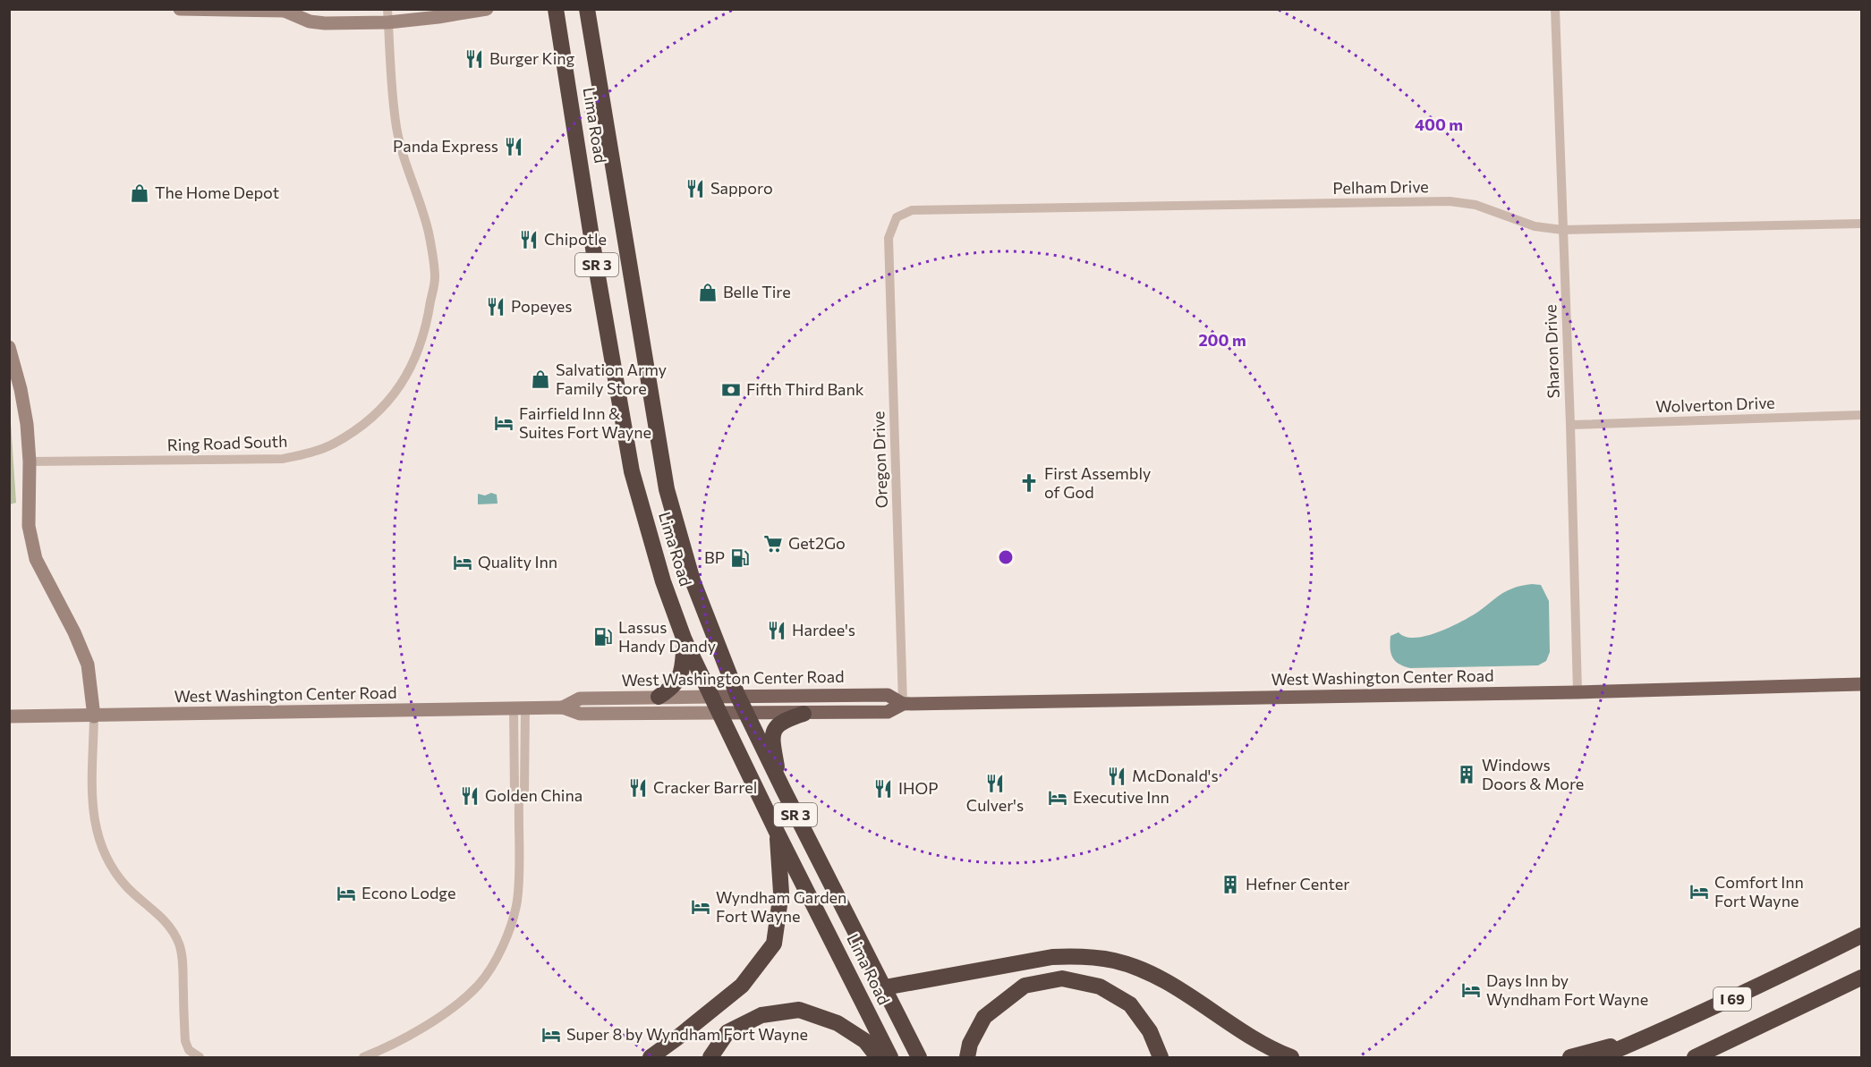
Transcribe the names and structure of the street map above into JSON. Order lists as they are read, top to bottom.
{
  "streets": {
    "highway": ["Lima Road", "SR 3", "I 69"],
    "main road": ["West Washington Center Road"],
    "street": [
      "Pelham Drive",
      "Sharon Drive",
      "Wolverton Drive",
      "Ring Road South",
      "Oregon Drive"
    ]
  },
  "crossings": [
    ["Lima Road", "West Washington Center Road"],
    ["Pelham Drive", "Sharon Drive"],
    ["Pelham Drive", "Oregon Drive"],
    ["Sharon Drive", "Wolverton Drive"],
    ["Sharon Drive", "West Washington Center Road"],
    ["Oregon Drive", "West Washington Center Road"]
  ],
  "places": {
    "restaurant": [
      "Burger King",
      "Panda Express",
      "Sapporo",
      "Chipotle",
      "Popeyes",
      "Hardee's",
      "McDonald's",
      "Culver's",
      "Cracker Barrel",
      "IHOP",
      "Golden China"
    ],
    "shop": ["The Home Depot", "Belle Tire", "Salvation Army Family Store"],
    "bank": ["Fifth Third Bank"],
    "hotel": [
      "Fairfield Inn & Suites Fort Wayne",
      "Quality Inn",
      "Executive Inn",
      "Comfort Inn Fort Wayne",
      "Econo Lodge",
      "Wyndham Garden Fort Wayne",
      "Days Inn by Wyndham Fort Wayne",
      "Super 8 by Wyndham Fort Wayne"
    ],
    "church": ["First Assembly of God"],
    "supermarket": ["Get2Go"],
    "fuel station": ["BP", "Lassus Handy Dandy"],
    "building": ["Windows Doors & More", "Hefner Center"]
  },
  "rings": ["400 m", "200 m"]
}
